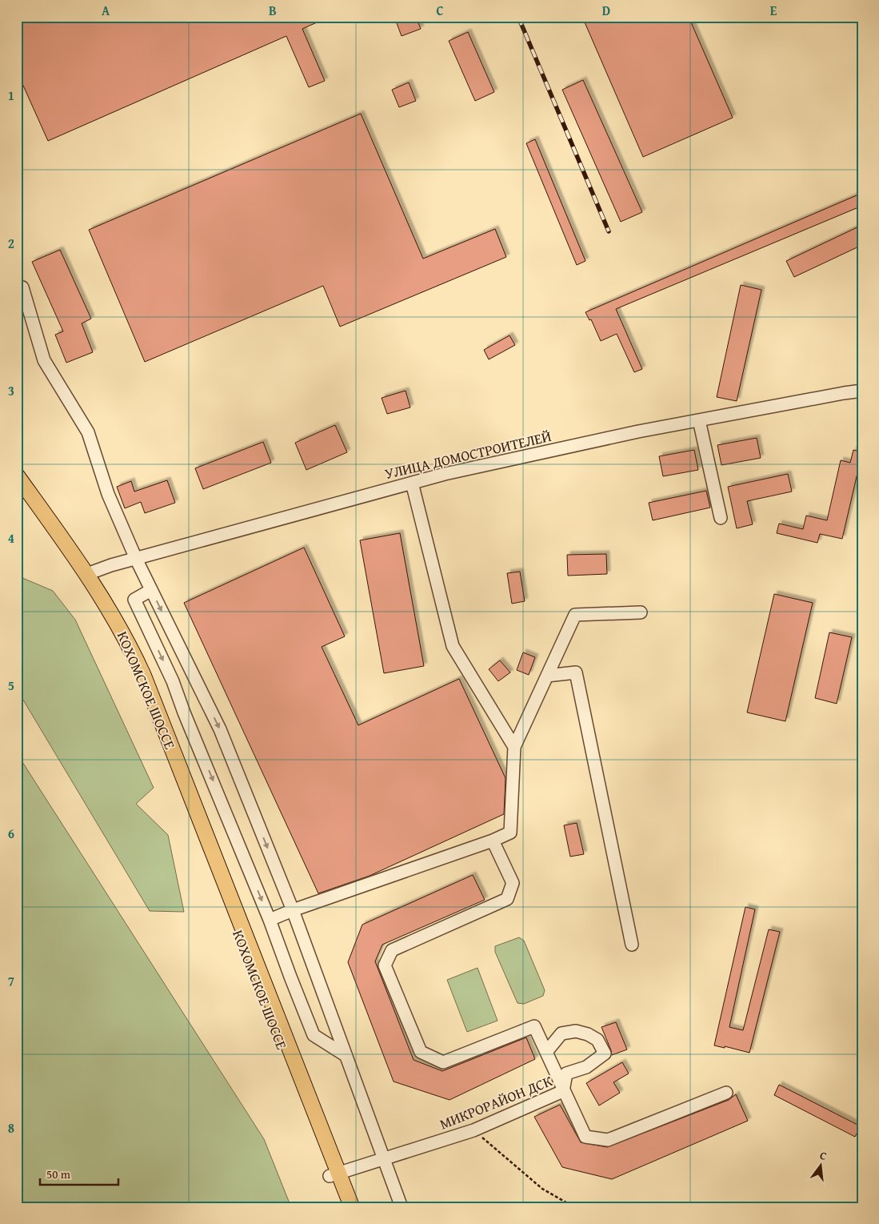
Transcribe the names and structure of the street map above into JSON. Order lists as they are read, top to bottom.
{
  "streets": {
    "main road": ["КОХОМСКОЕ ШОССЕ"],
    "street": ["УЛИЦА ДОМОСТРОИТЕЛЕЙ", "МИКРОРАЙОН ДСК"]
  },
  "crossings": [
    ["УЛИЦА ДОМОСТРОИТЕЛЕЙ", "КОХОМСКОЕ ШОССЕ"],
    ["КОХОМСКОЕ ШОССЕ", "МИКРОРАЙОН ДСК"]
  ],
  "scale_bar": "50 m",
  "north": "top",
  "grid": {
    "columns": [
      "A",
      "B",
      "C",
      "D",
      "E"
    ],
    "rows": [
      "1",
      "2",
      "3",
      "4",
      "5",
      "6",
      "7",
      "8"
    ]
  }
}
